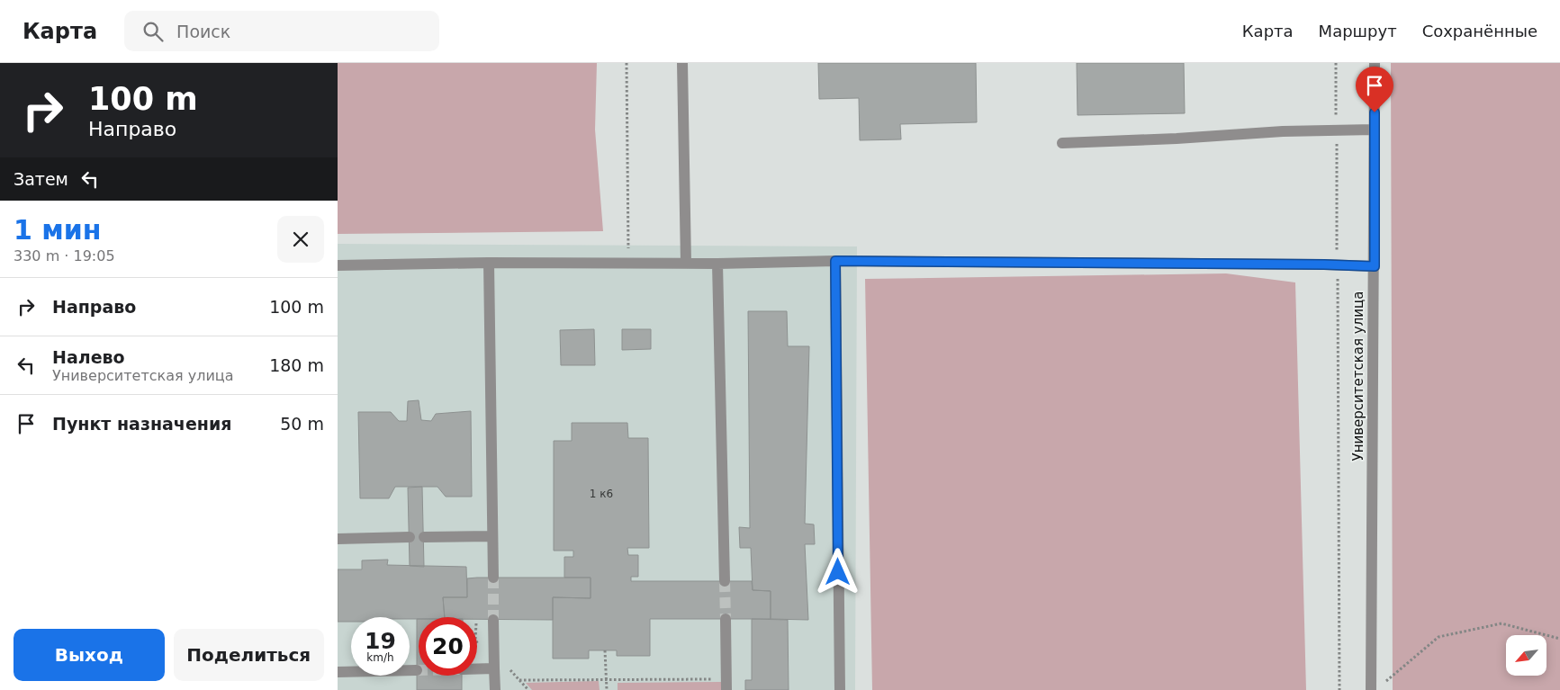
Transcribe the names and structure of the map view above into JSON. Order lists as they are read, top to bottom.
{
  "streets": {
    "street": ["Университетская улица"]
  },
  "house_numbers": ["1 к6"],
  "north": "bottom left",
  "page": {
    "header": "Карта",
    "search": "Поиск",
    "nav": ["Карта", "Маршрут", "Сохранённые"],
    "turn": ["100 m", "Направо"],
    "then": "Затем",
    "heading": ["1 мин", "330 m · 19:05"],
    "list": [
      {
        "name": "Направо",
        "value": "100 m"
      },
      {
        "name": "Налево",
        "note": "Университетская улица",
        "value": "180 m"
      },
      {
        "name": "Пункт назначения",
        "value": "50 m"
      }
    ],
    "speed": "19 km/h",
    "limit": "20",
    "buttons": ["Выход", "Поделиться"]
  }
}
